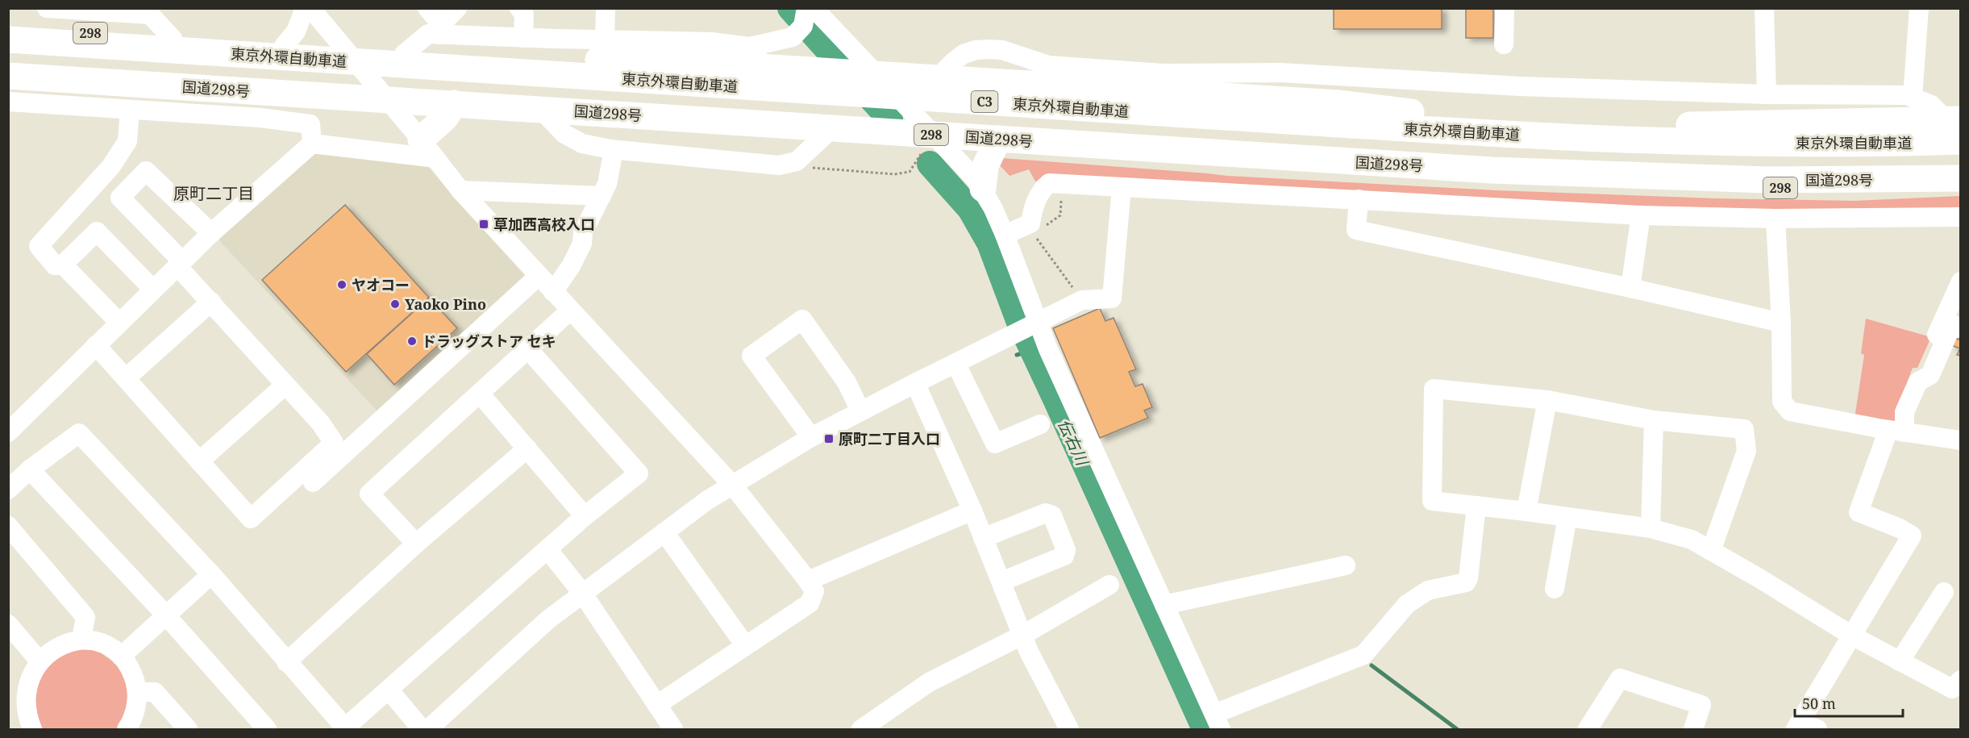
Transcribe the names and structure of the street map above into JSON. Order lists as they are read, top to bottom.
{
  "streets": {
    "highway": [
      "298",
      "東京外環自動車道",
      "国道298号",
      "C3"
    ]
  },
  "crossings": [
    ["298", "東京外環自動車道"],
    ["298", "国道298号"]
  ],
  "districts": ["原町二丁目"],
  "water": ["伝右川"],
  "places": {
    "transit": ["草加西高校入口", "原町二丁目入口"],
    "other": ["ヤオコー", "Yaoko Pino", "ドラッグストア セキ"]
  },
  "scale_bar": "50 m"
}
